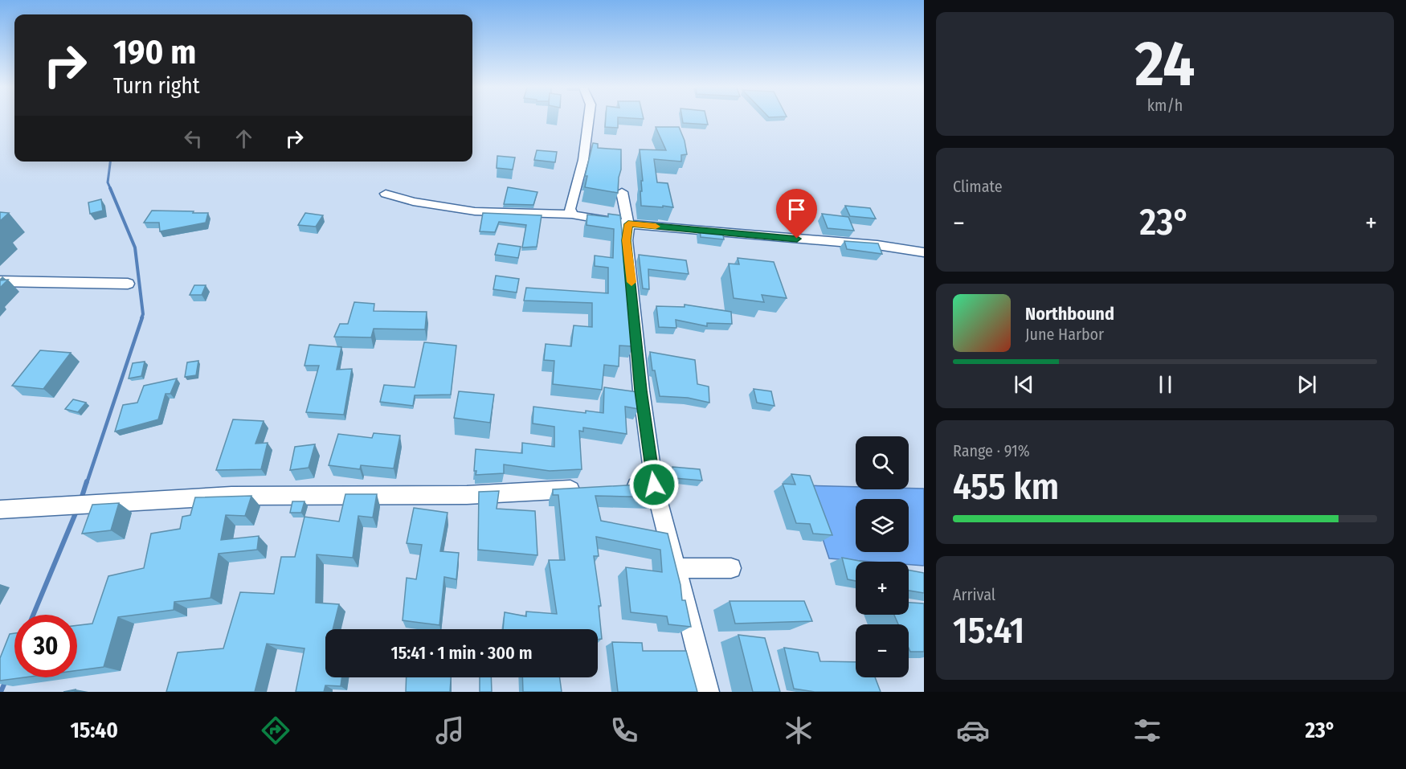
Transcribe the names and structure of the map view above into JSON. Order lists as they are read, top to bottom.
{
  "page": {
    "tile": [
      ["24", "km/h"],
      "Climate",
      ["Range · 91%", "455 km"],
      ["Arrival", "15:41"]
    ],
    "turn": ["190 m", "Turn right"],
    "heat": ["−", "23°", "+"],
    "song": ["Northbound", "June Harbor"],
    "map_buttons": ["+", "−"],
    "limit": "30",
    "trip": "15:41 · 1 min · 300 m",
    "tabs": ["15:40", "23°"]
  }
}
